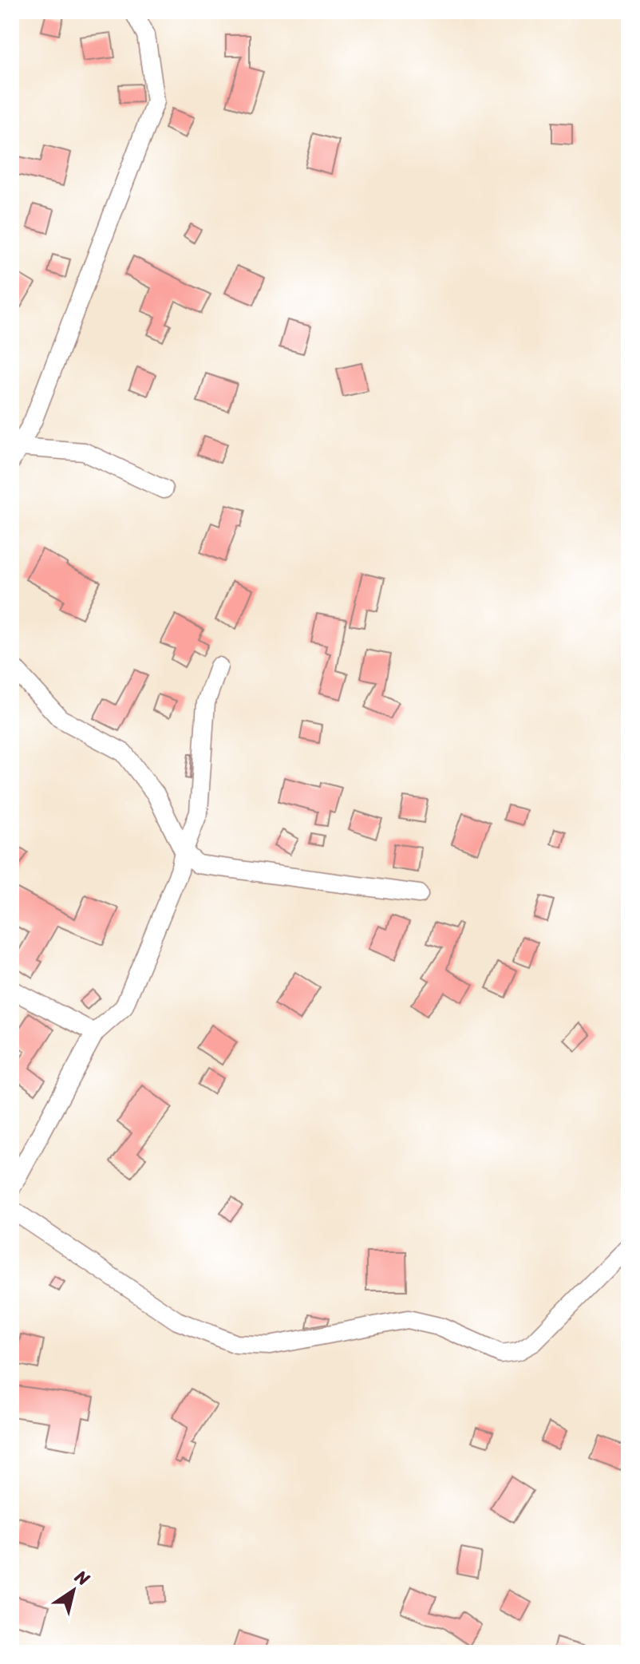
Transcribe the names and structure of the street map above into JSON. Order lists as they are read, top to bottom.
{
  "north": "top right"
}
